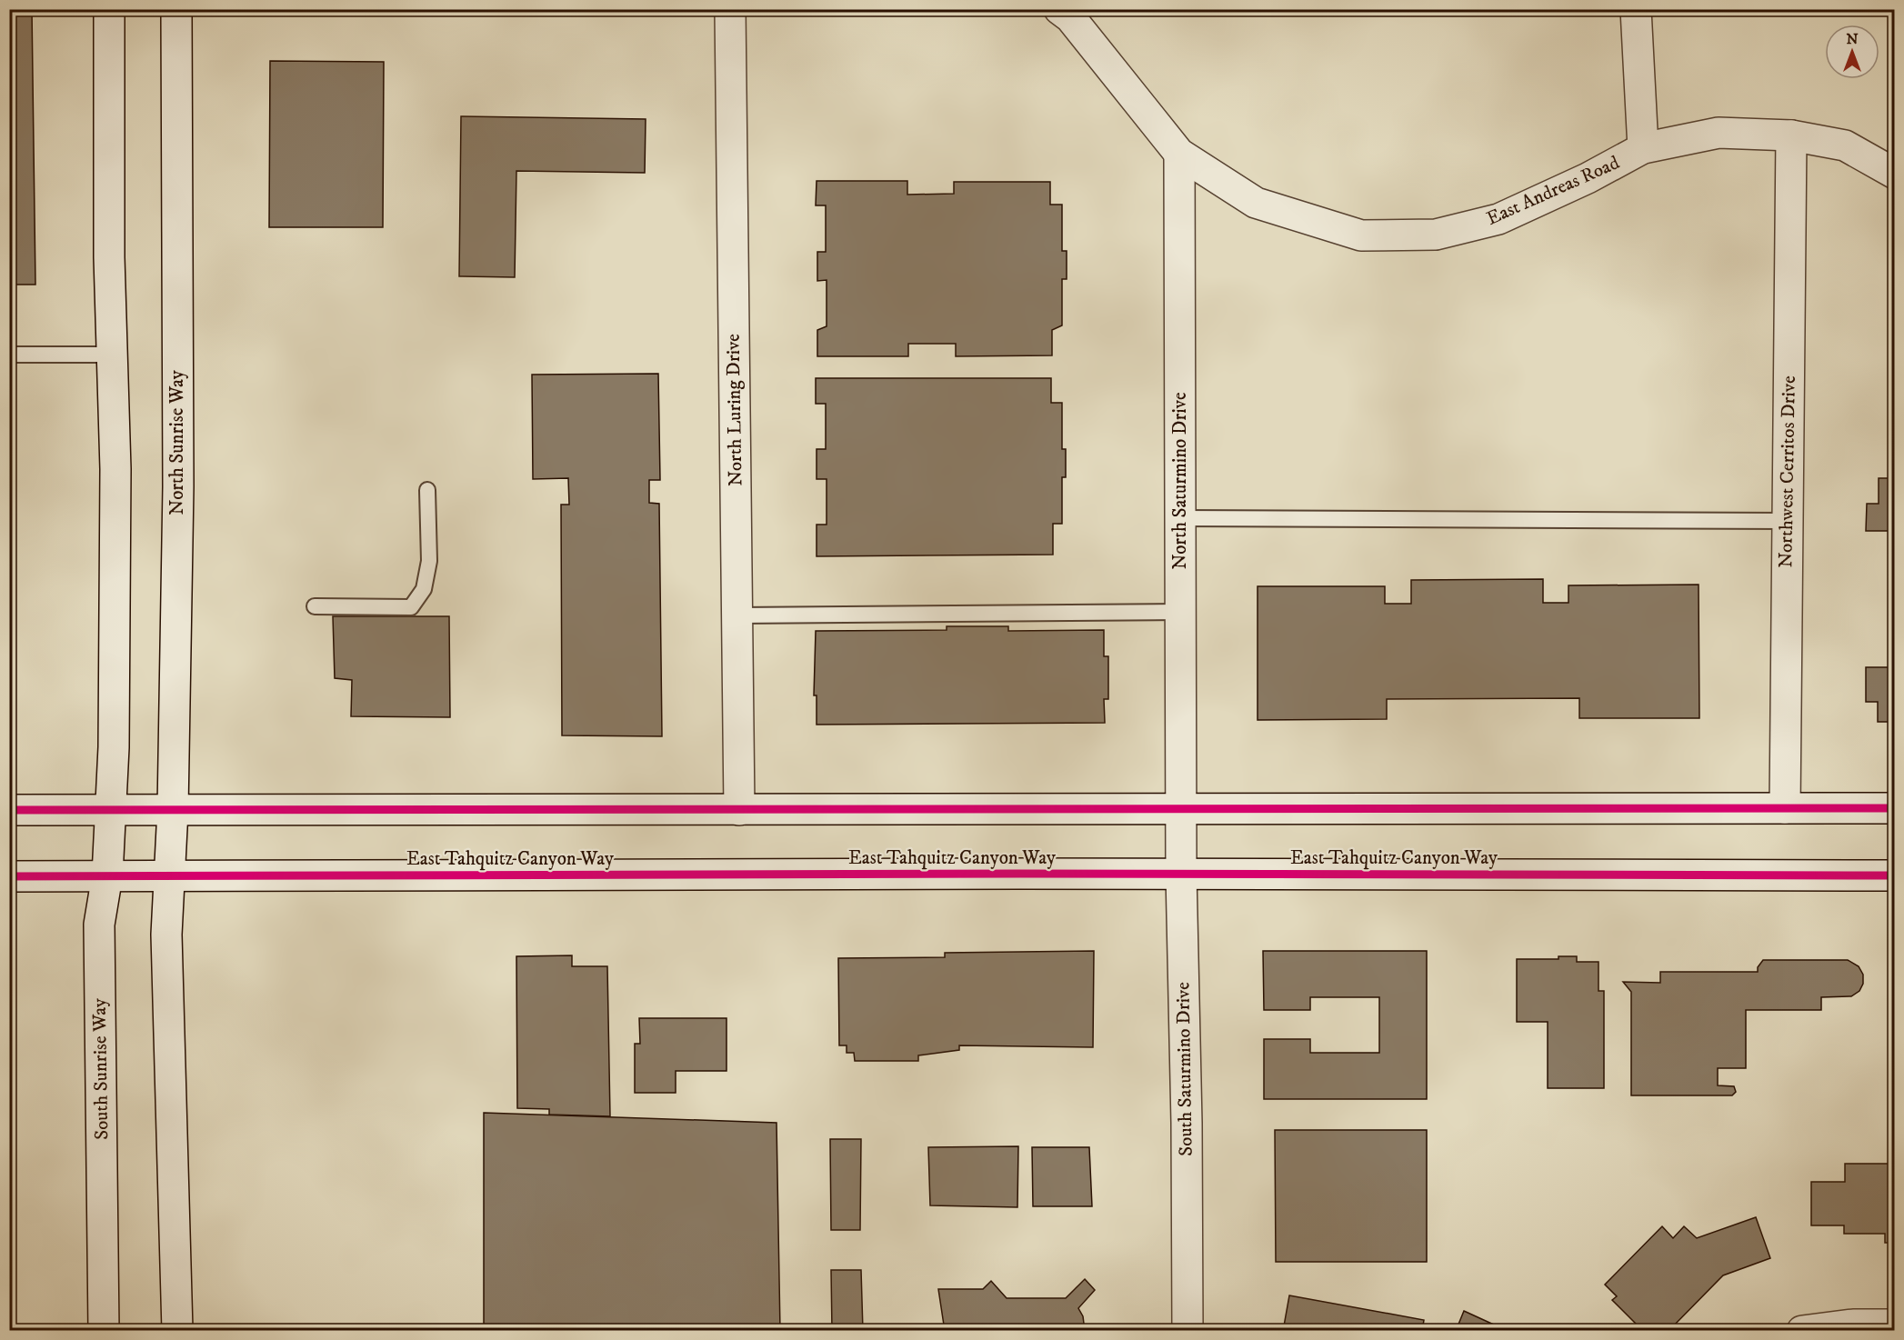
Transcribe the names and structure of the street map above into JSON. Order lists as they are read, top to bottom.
{
  "streets": {
    "main road": [
      "East Andreas Road",
      "North Luring Drive",
      "North Sunrise Way",
      "Northwest Cerritos Drive",
      "North Saturmino Drive",
      "East Tahquitz Canyon Way",
      "South Sunrise Way",
      "South Saturmino Drive"
    ]
  },
  "crossings": [
    ["East Andreas Road", "Northwest Cerritos Drive"],
    ["East Andreas Road", "North Saturmino Drive"],
    ["North Sunrise Way", "East Tahquitz Canyon Way"],
    ["North Saturmino Drive", "South Saturmino Drive"],
    ["East Tahquitz Canyon Way", "South Sunrise Way"],
    ["East Tahquitz Canyon Way", "South Saturmino Drive"]
  ],
  "north": "top"
}
